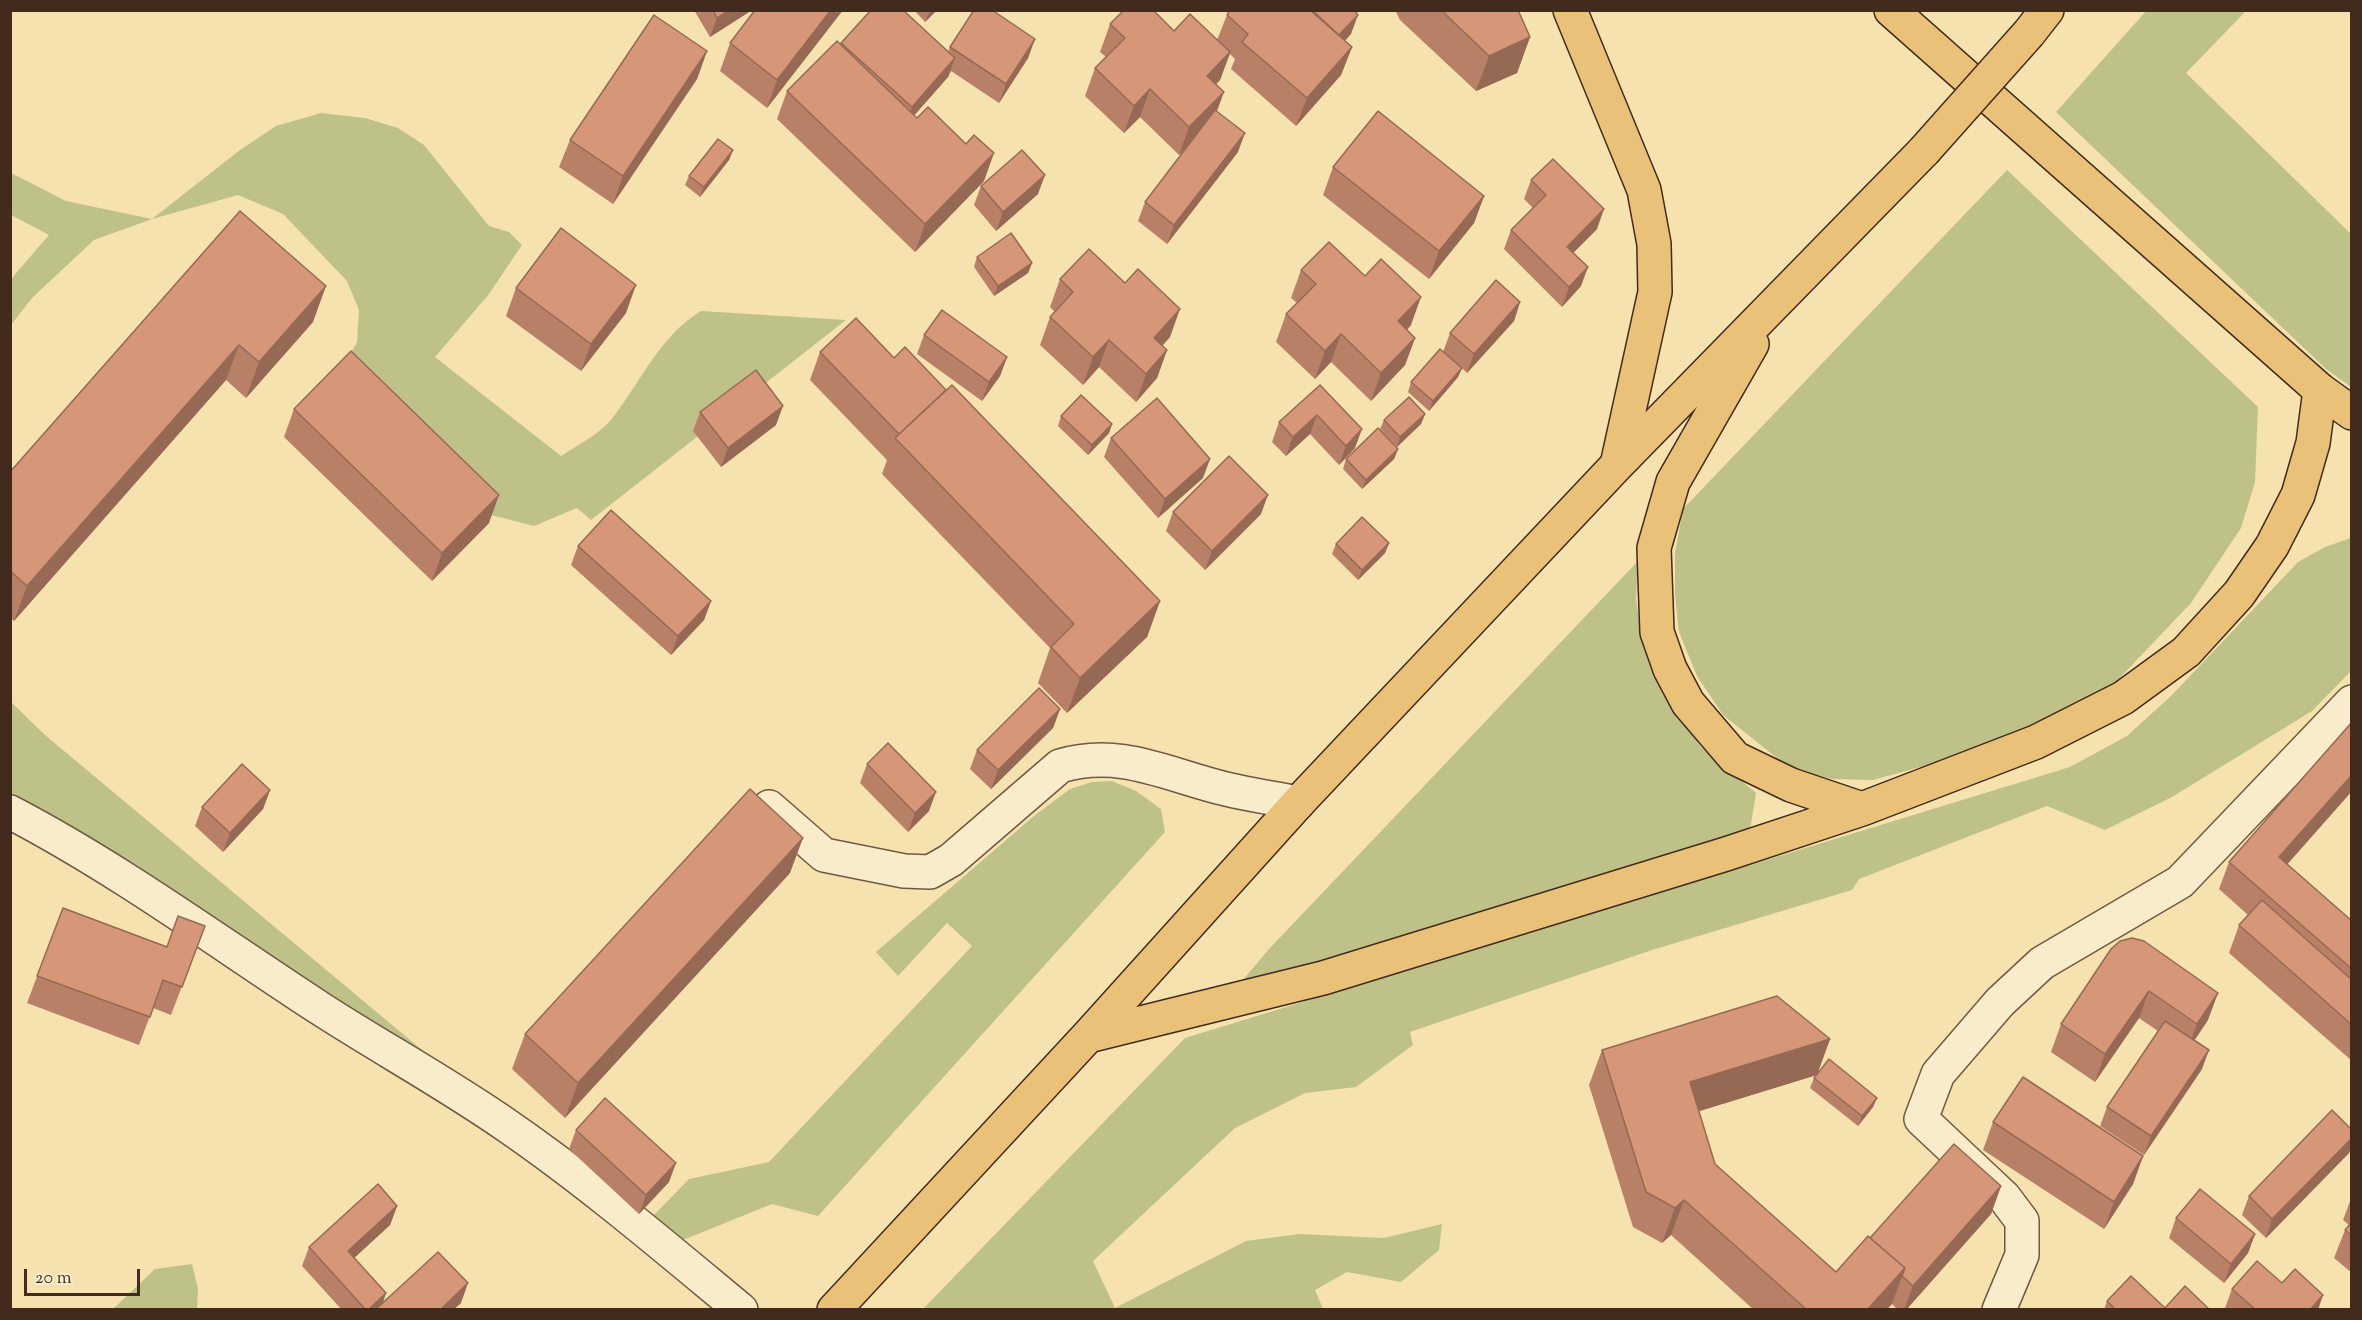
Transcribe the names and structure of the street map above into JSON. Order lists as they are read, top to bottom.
{
  "scale_bar": "20 m"
}
